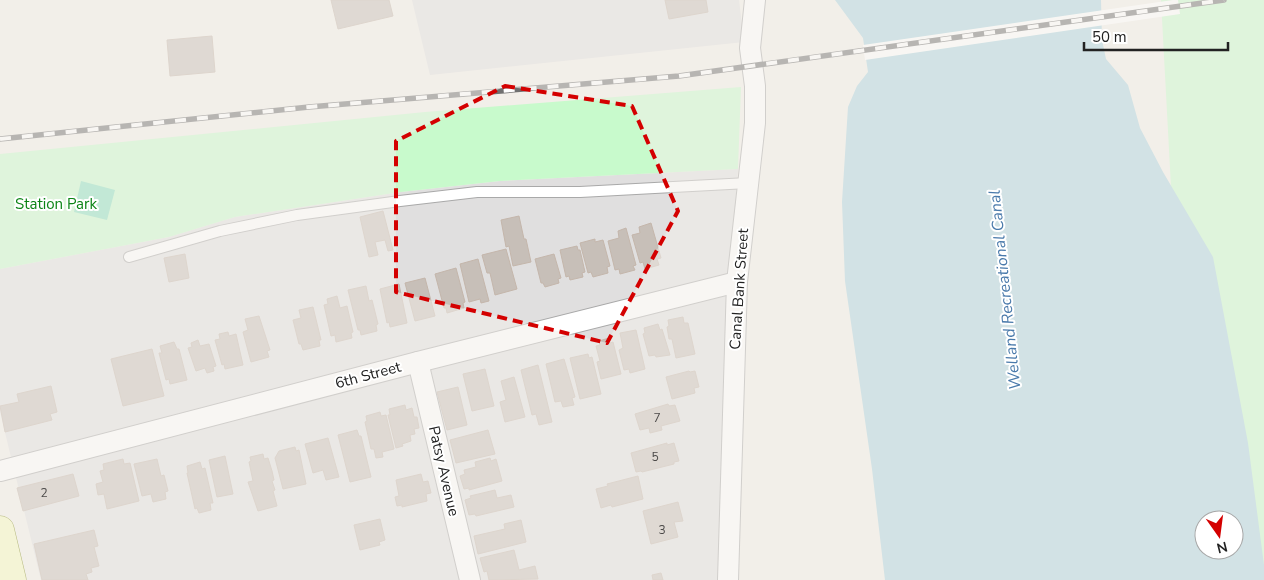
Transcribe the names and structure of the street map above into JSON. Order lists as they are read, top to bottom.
{
  "streets": {
    "street": ["Canal Bank Street", "6th Street", "Patsy Avenue"]
  },
  "crossings": [
    ["Canal Bank Street", "6th Street"],
    ["6th Street", "Patsy Avenue"]
  ],
  "water": ["Welland Recreational Canal"],
  "parks": ["Station Park"],
  "house_numbers": [
    "7",
    "5",
    "2",
    "3"
  ],
  "scale_bar": "50 m",
  "north": "bottom"
}
